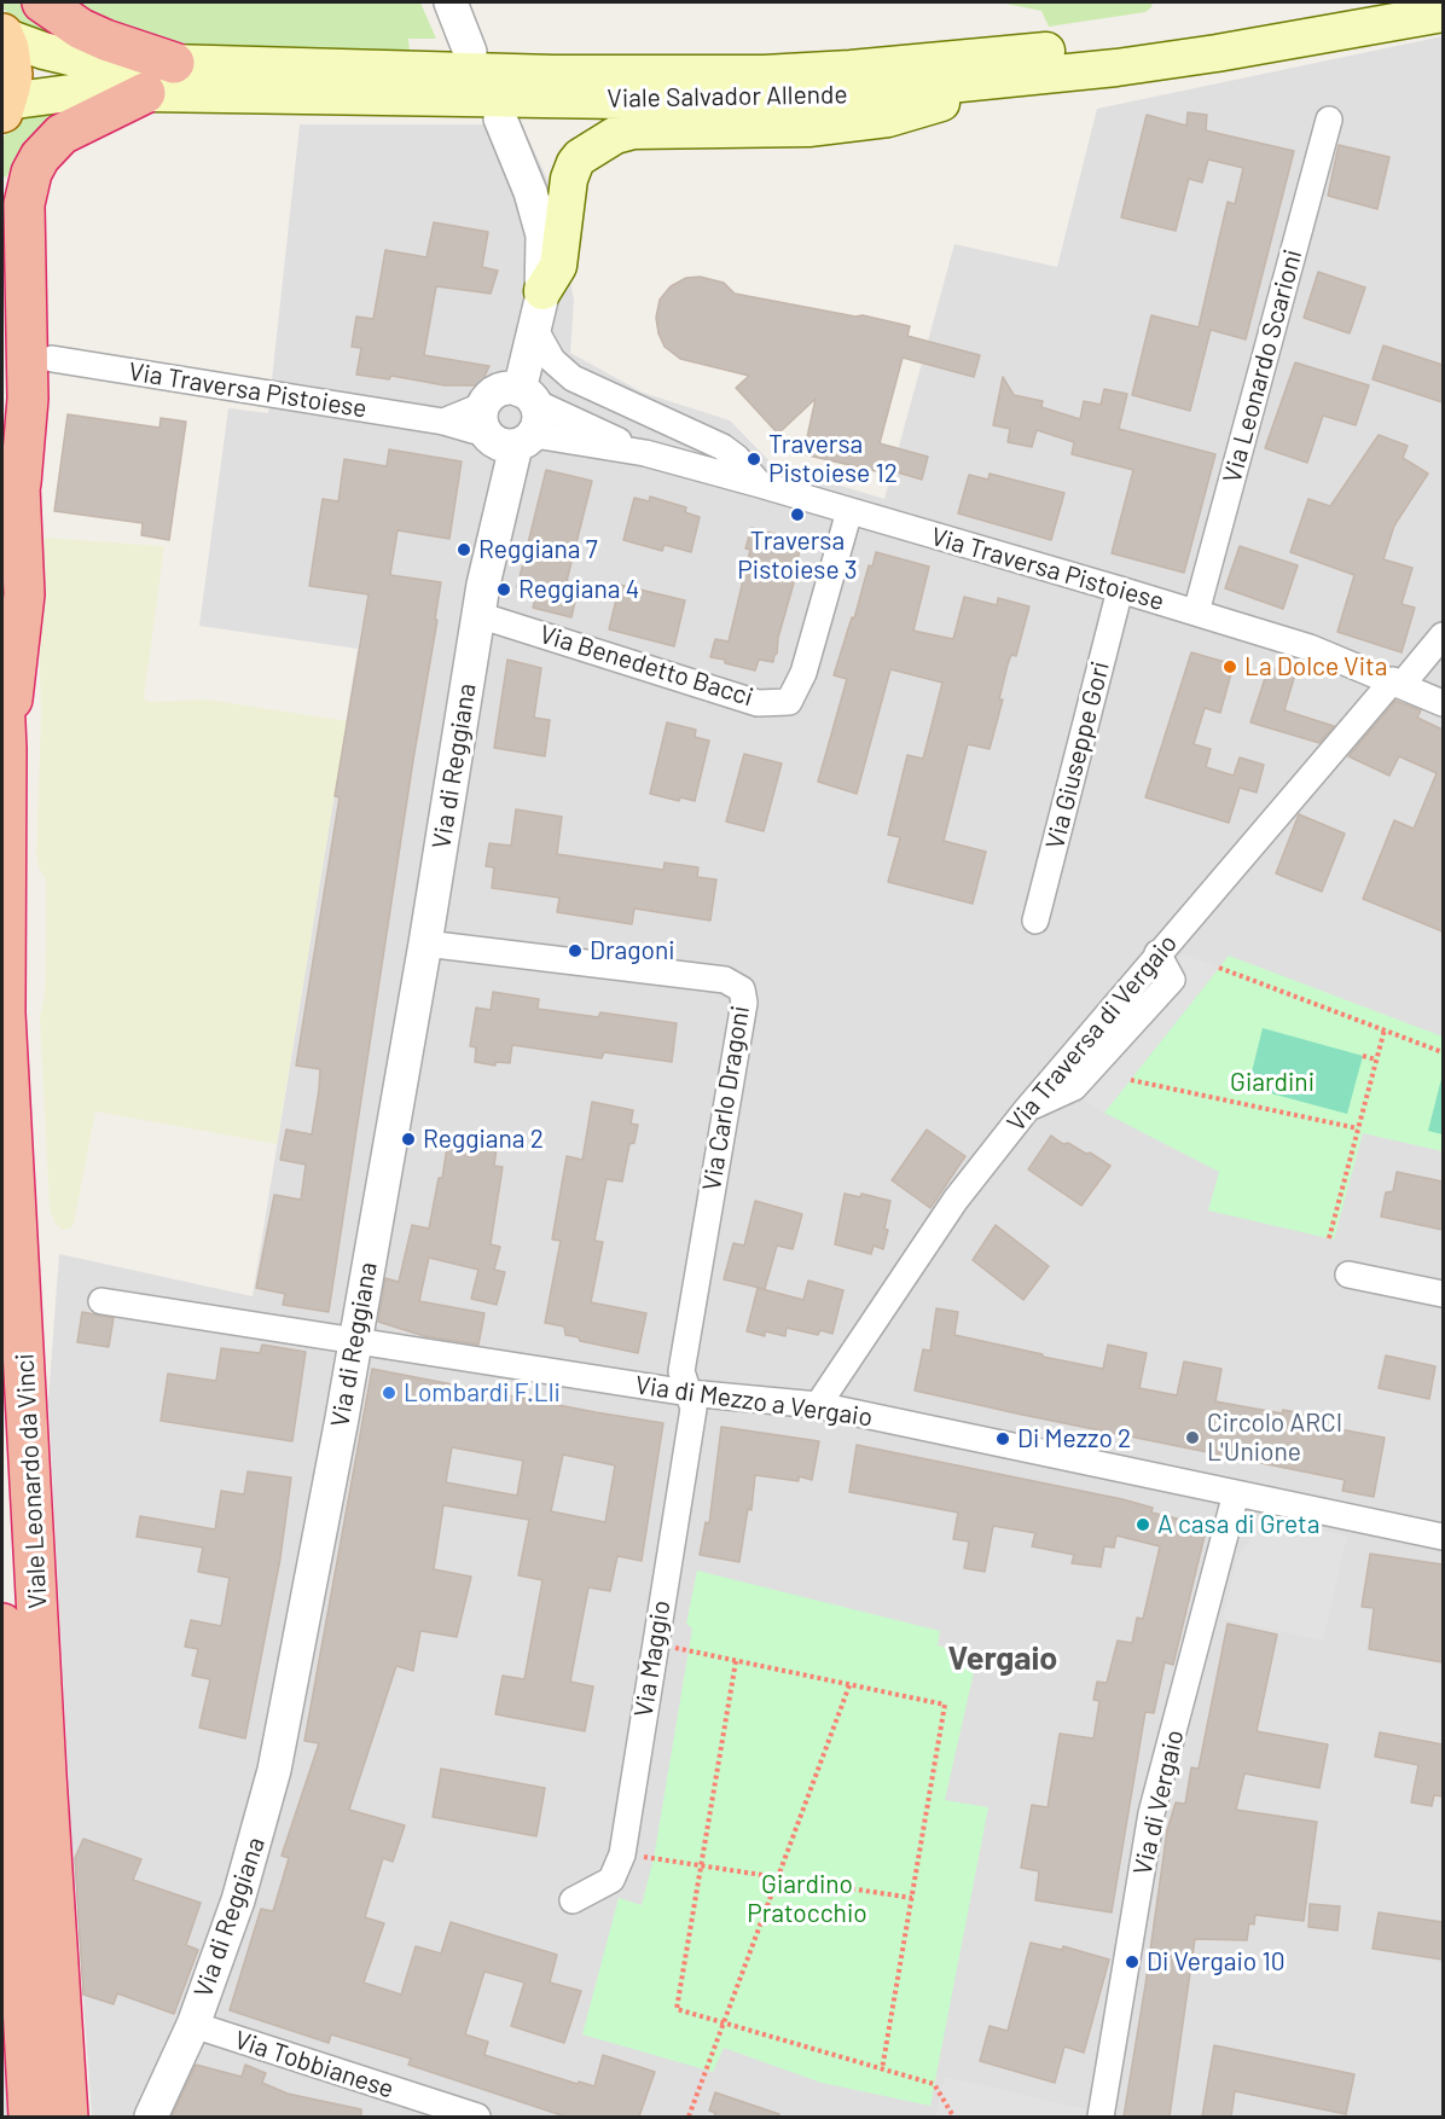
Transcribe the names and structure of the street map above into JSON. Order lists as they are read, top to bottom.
{
  "streets": {
    "highway": ["Viale Leonardo da Vinci"],
    "main road": ["Viale Salvador Allende"],
    "street": [
      "Via Leonardo Scarioni",
      "Via Traversa Pistoiese",
      "Via Benedetto Bacci",
      "Via Giuseppe Gori",
      "Via di Reggiana",
      "Via Traversa di Vergaio",
      "Via Carlo Dragoni",
      "Via di Mezzo a Vergaio",
      "Via Maggio",
      "Via di Vergaio",
      "Via Tobbianese"
    ]
  },
  "crossings": [
    ["Via Leonardo Scarioni", "Via Traversa Pistoiese"],
    ["Via Traversa Pistoiese", "Via Benedetto Bacci"],
    ["Via Traversa Pistoiese", "Via Giuseppe Gori"],
    ["Via Traversa Pistoiese", "Via di Reggiana"],
    ["Via Traversa Pistoiese", "Via Traversa di Vergaio"],
    ["Via Benedetto Bacci", "Via di Reggiana"],
    ["Via di Reggiana", "Via Carlo Dragoni"],
    ["Via di Reggiana", "Via di Mezzo a Vergaio"],
    ["Via di Reggiana", "Via Tobbianese"],
    ["Via Traversa di Vergaio", "Via di Mezzo a Vergaio"],
    ["Via Carlo Dragoni", "Via di Mezzo a Vergaio"],
    ["Via Carlo Dragoni", "Via Maggio"],
    ["Via di Mezzo a Vergaio", "Via Maggio"],
    ["Via di Mezzo a Vergaio", "Via di Vergaio"]
  ],
  "districts": ["Vergaio"],
  "parks": ["Giardini", "Giardino Pratocchio"],
  "places": [
    "Traversa Pistoiese 12",
    "Traversa Pistoiese 3",
    "Reggiana 7",
    "Reggiana 4",
    "La Dolce Vita",
    "Dragoni",
    "Reggiana 2",
    "Lombardi F.Lli",
    "Circolo ARCI L'Unione",
    "Di Mezzo 2",
    "A casa di Greta",
    "Di Vergaio 10"
  ]
}
